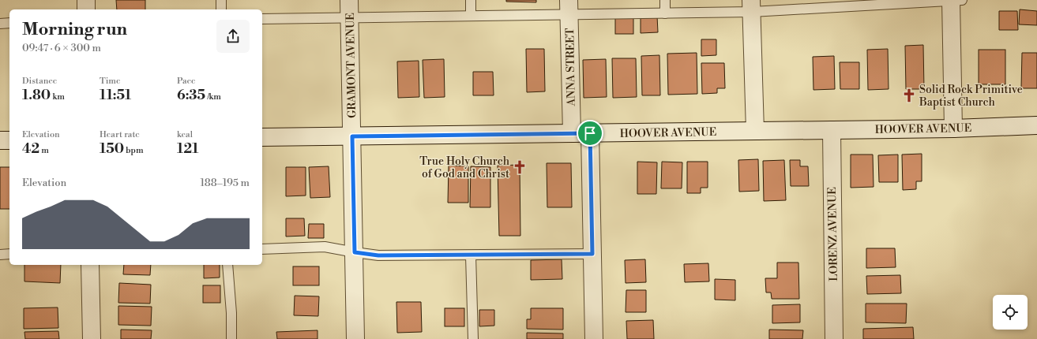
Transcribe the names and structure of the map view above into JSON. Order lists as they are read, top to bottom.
{
  "streets": {
    "street": [
      "GRAMONT AVENUE",
      "ANNA STREET",
      "HOOVER AVENUE",
      "LORENZ AVENUE"
    ]
  },
  "crossings": [
    ["GRAMONT AVENUE", "HOOVER AVENUE"],
    ["ANNA STREET", "HOOVER AVENUE"],
    ["HOOVER AVENUE", "LORENZ AVENUE"]
  ],
  "places": {
    "church": ["Solid Rock Primitive Baptist Church", "True Holy Church of God and Christ"]
  },
  "page": {
    "heading": ["Morning run", "09:47 · 6 × 300 m"],
    "stats": [
      ["Distance", "1.80 km"],
      ["Time", "11:51"],
      ["Pace", "6:35 /km"],
      ["Elevation", "42 m"],
      ["Heart rate", "150 bpm"],
      ["kcal", "121"]
    ],
    "chart": ["Elevation", "188–195 m"]
  }
}
